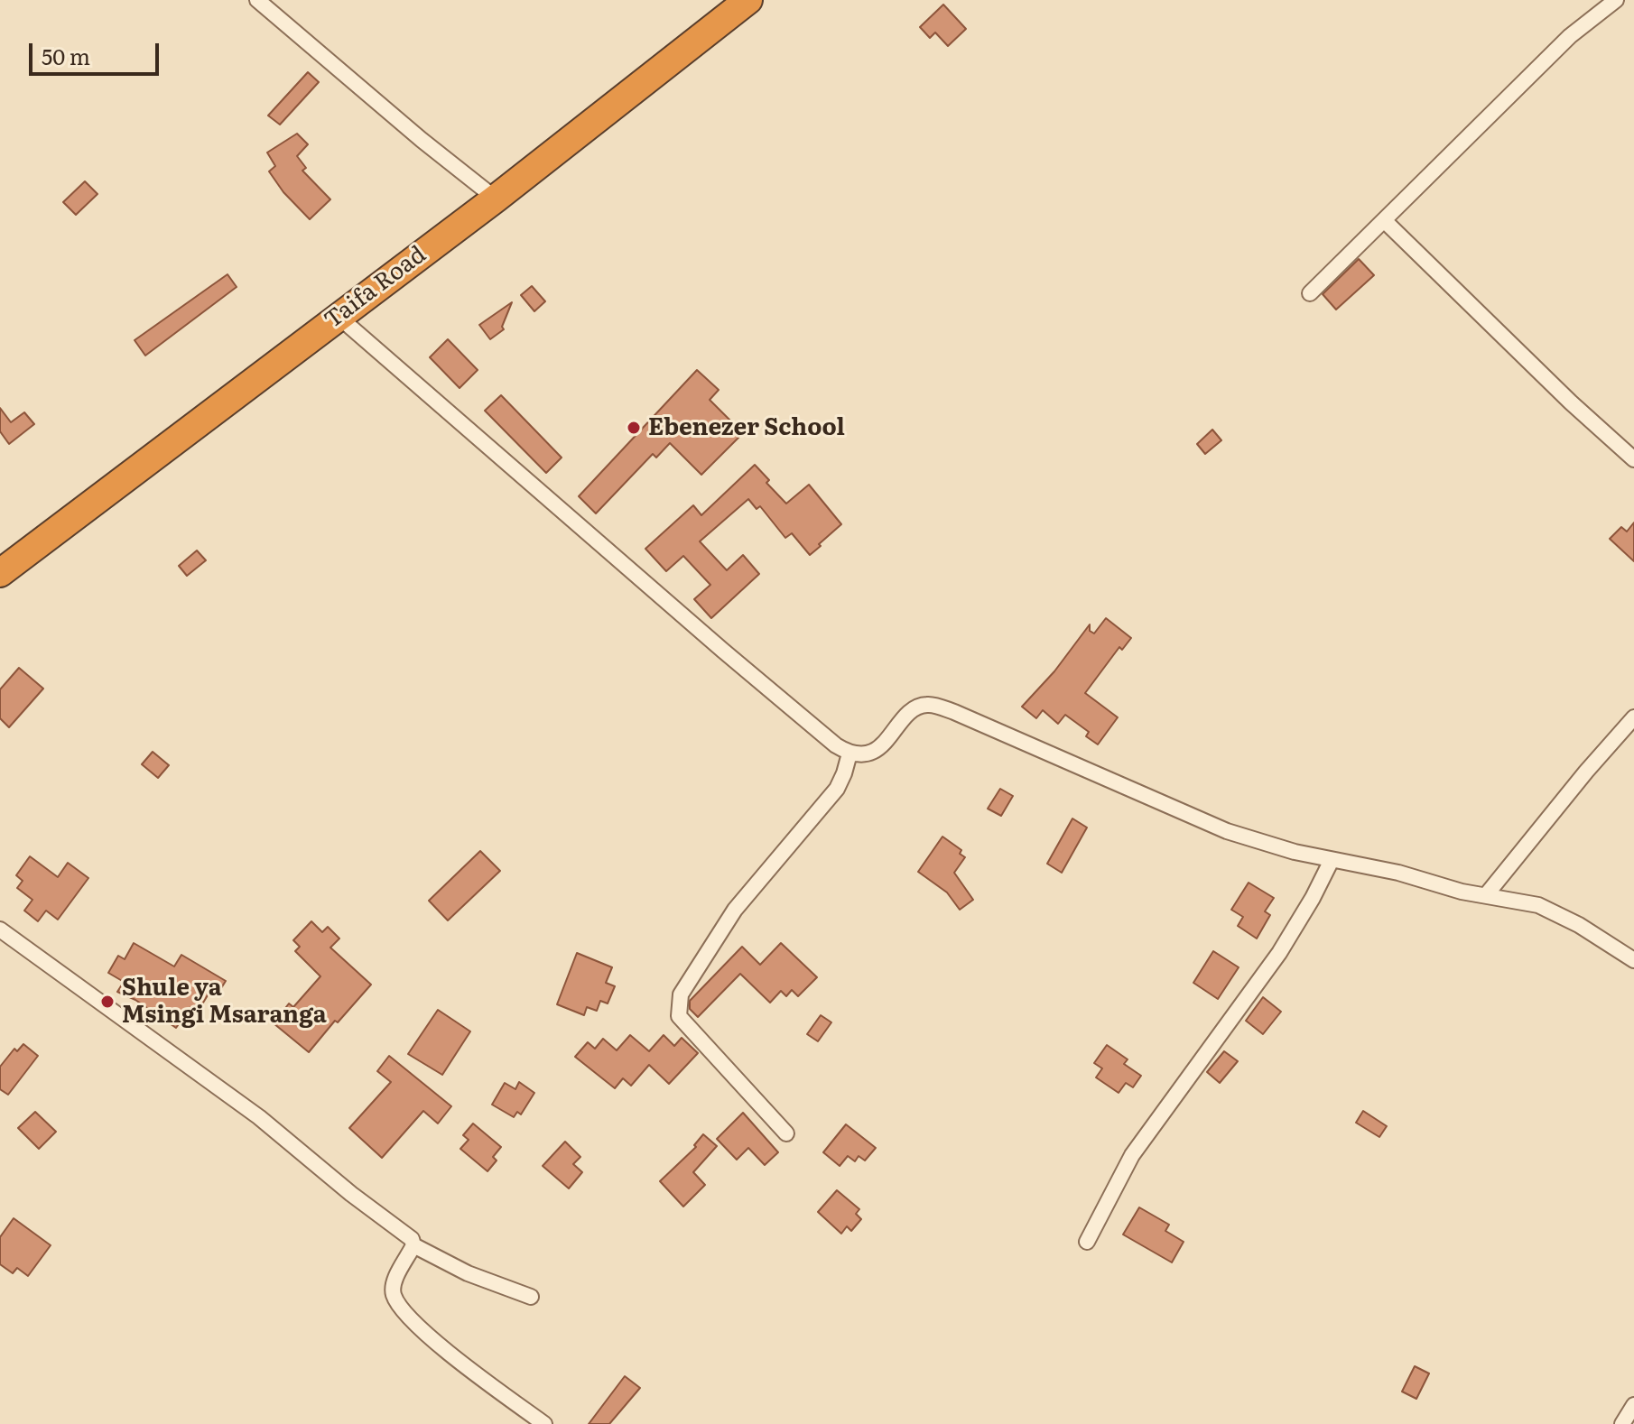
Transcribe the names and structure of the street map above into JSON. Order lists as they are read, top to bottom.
{
  "streets": {
    "highway": ["Taifa Road"]
  },
  "places": ["Ebenezer School", "Shule ya Msingi Msaranga"],
  "scale_bar": "50 m"
}
